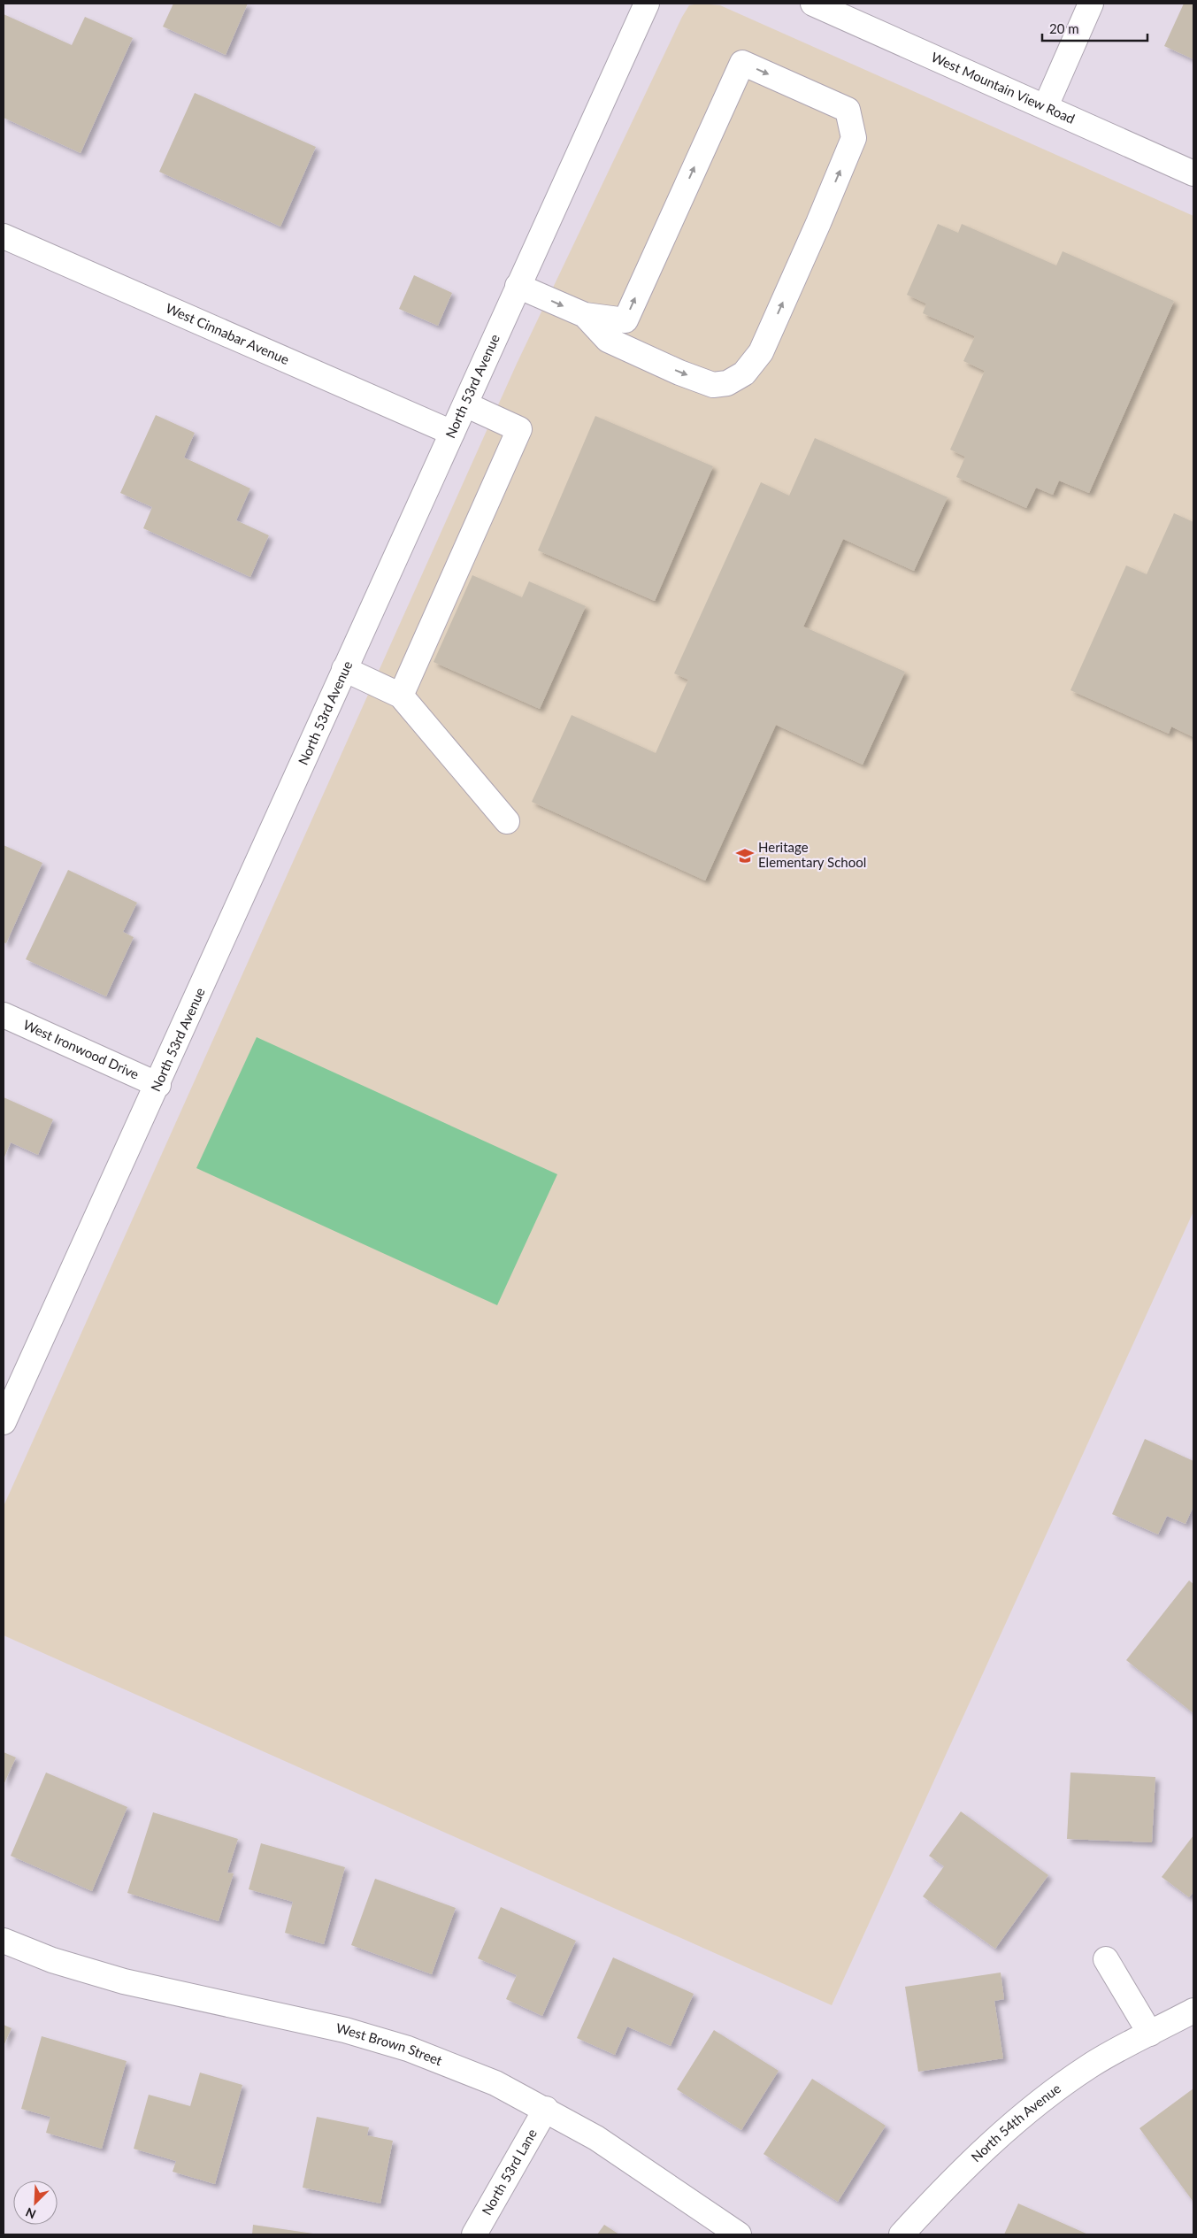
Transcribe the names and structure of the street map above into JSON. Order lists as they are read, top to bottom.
{
  "streets": {
    "street": [
      "West Mountain View Road",
      "West Cinnabar Avenue",
      "North 53rd Avenue",
      "West Ironwood Drive",
      "West Brown Street",
      "North 54th Avenue",
      "North 53rd Lane"
    ]
  },
  "crossings": [
    ["West Cinnabar Avenue", "North 53rd Avenue"],
    ["North 53rd Avenue", "West Ironwood Drive"],
    ["West Brown Street", "North 53rd Lane"]
  ],
  "places": {
    "school or university": ["Heritage Elementary School"]
  },
  "scale_bar": "20 m",
  "north": "bottom left"
}
